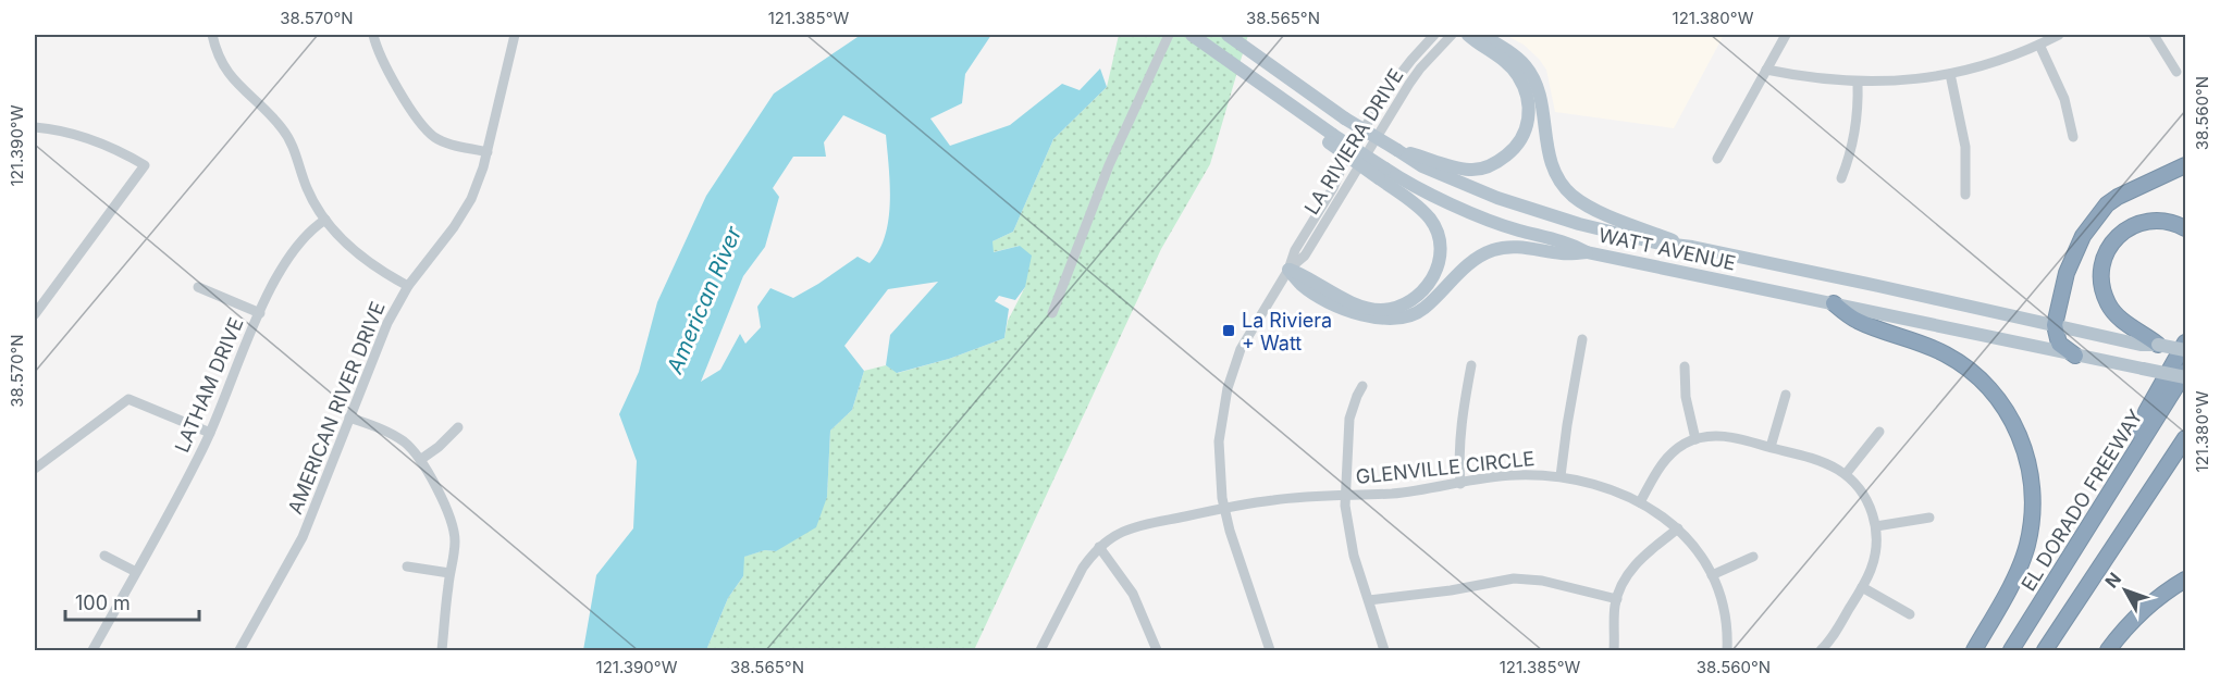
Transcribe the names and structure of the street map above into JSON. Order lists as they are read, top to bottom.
{
  "streets": {
    "highway": ["EL DORADO FREEWAY"],
    "main road": ["WATT AVENUE"],
    "street": [
      "LA RIVIERA DRIVE",
      "LATHAM DRIVE",
      "AMERICAN RIVER DRIVE",
      "GLENVILLE CIRCLE"
    ]
  },
  "crossings": [
    ["LA RIVIERA DRIVE", "GLENVILLE CIRCLE"]
  ],
  "water": ["American River"],
  "places": {
    "transit": ["La Riviera + Watt"]
  },
  "scale_bar": "100 m",
  "north": "top left",
  "coordinates": [
    "38.570°N",
    "121.385°W",
    "38.565°N",
    "121.380°W",
    "38.560°N",
    "121.390°W"
  ]
}
